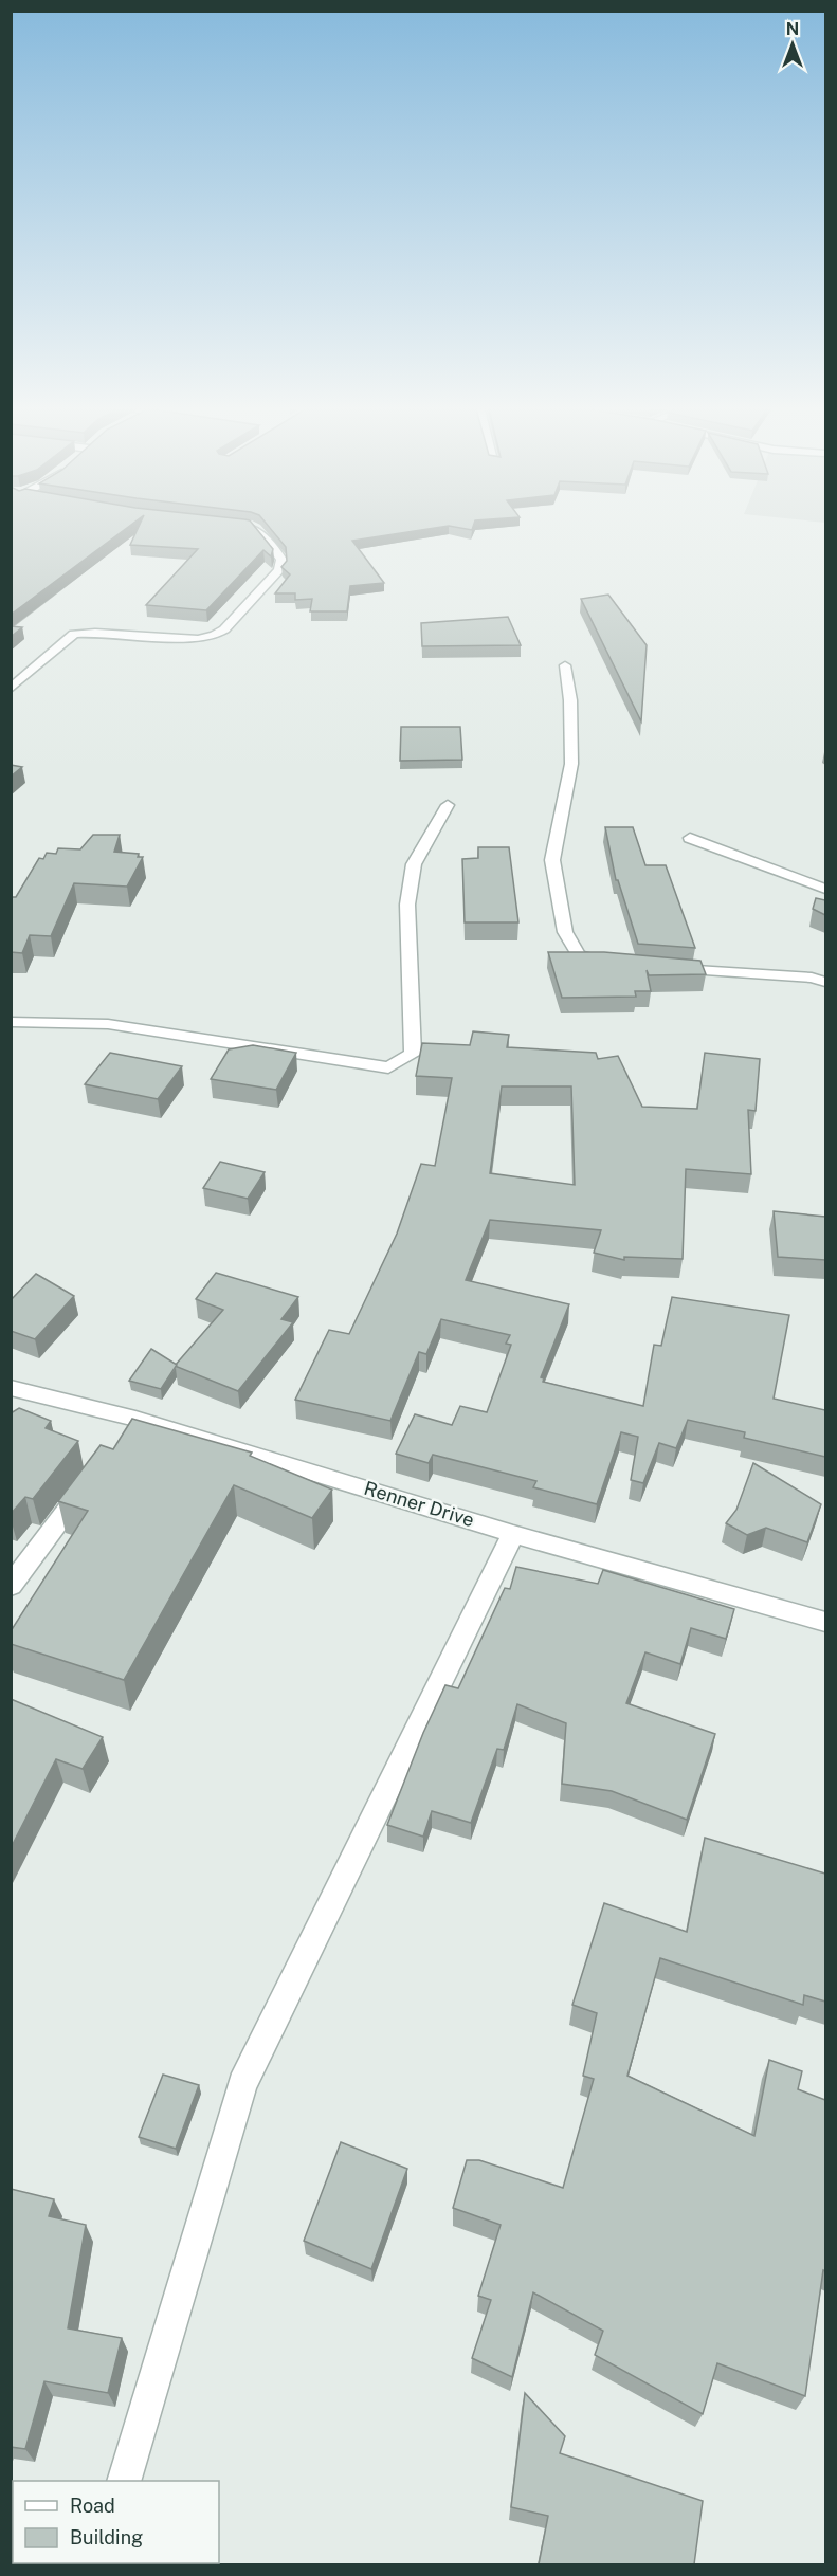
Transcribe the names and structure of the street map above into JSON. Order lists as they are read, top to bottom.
{
  "streets": {
    "street": ["Renner Drive"]
  },
  "legend": ["Road", "Building"],
  "north": "top"
}
